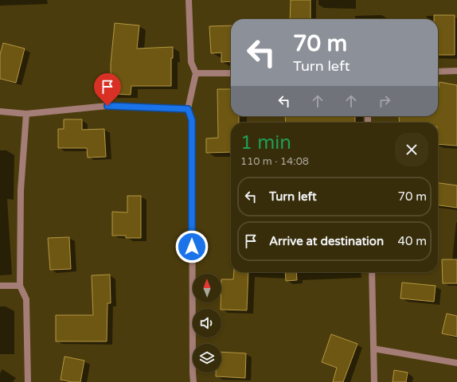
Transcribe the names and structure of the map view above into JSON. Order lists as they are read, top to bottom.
{
  "north": "top",
  "page": {
    "turn": ["70 m", "Turn left"],
    "heading": ["1 min", "110 m · 14:08"],
    "list": [
      {
        "name": "Turn left",
        "value": "70 m"
      },
      {
        "name": "Arrive at destination",
        "value": "40 m"
      }
    ]
  }
}
